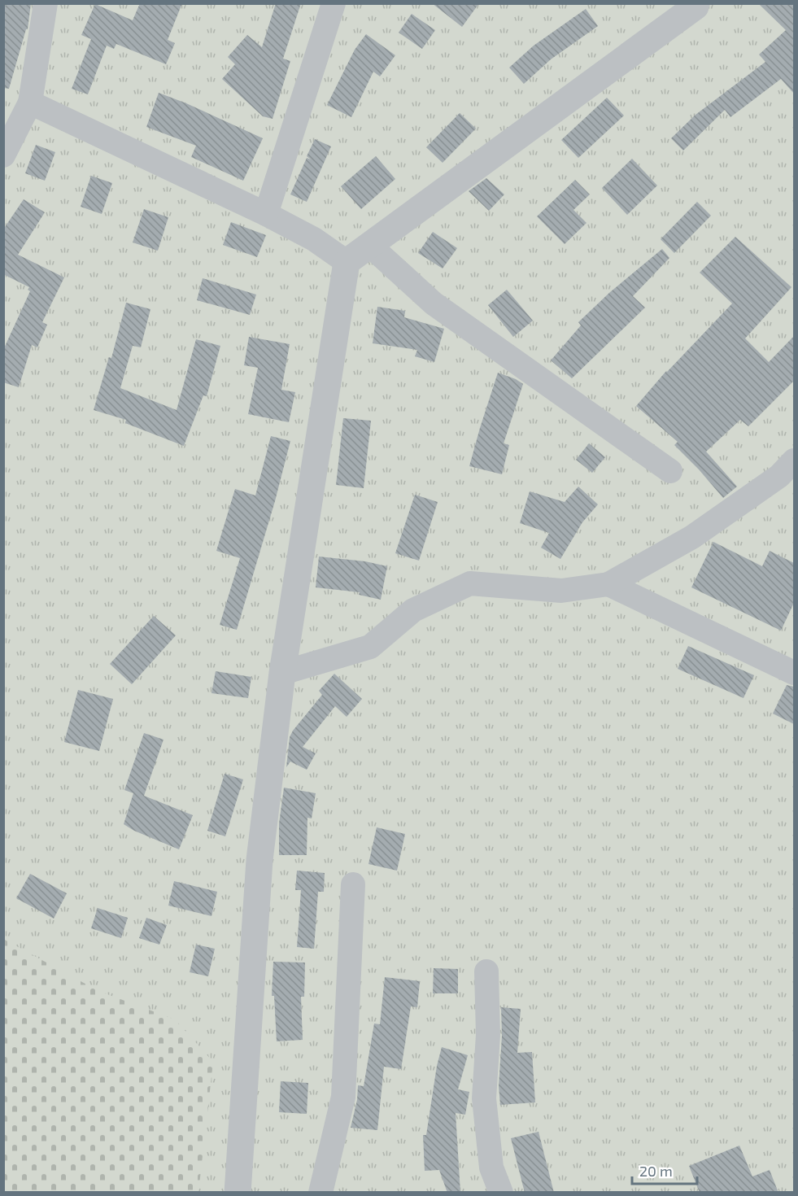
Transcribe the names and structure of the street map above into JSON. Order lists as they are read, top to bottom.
{
  "scale_bar": "20 m"
}
